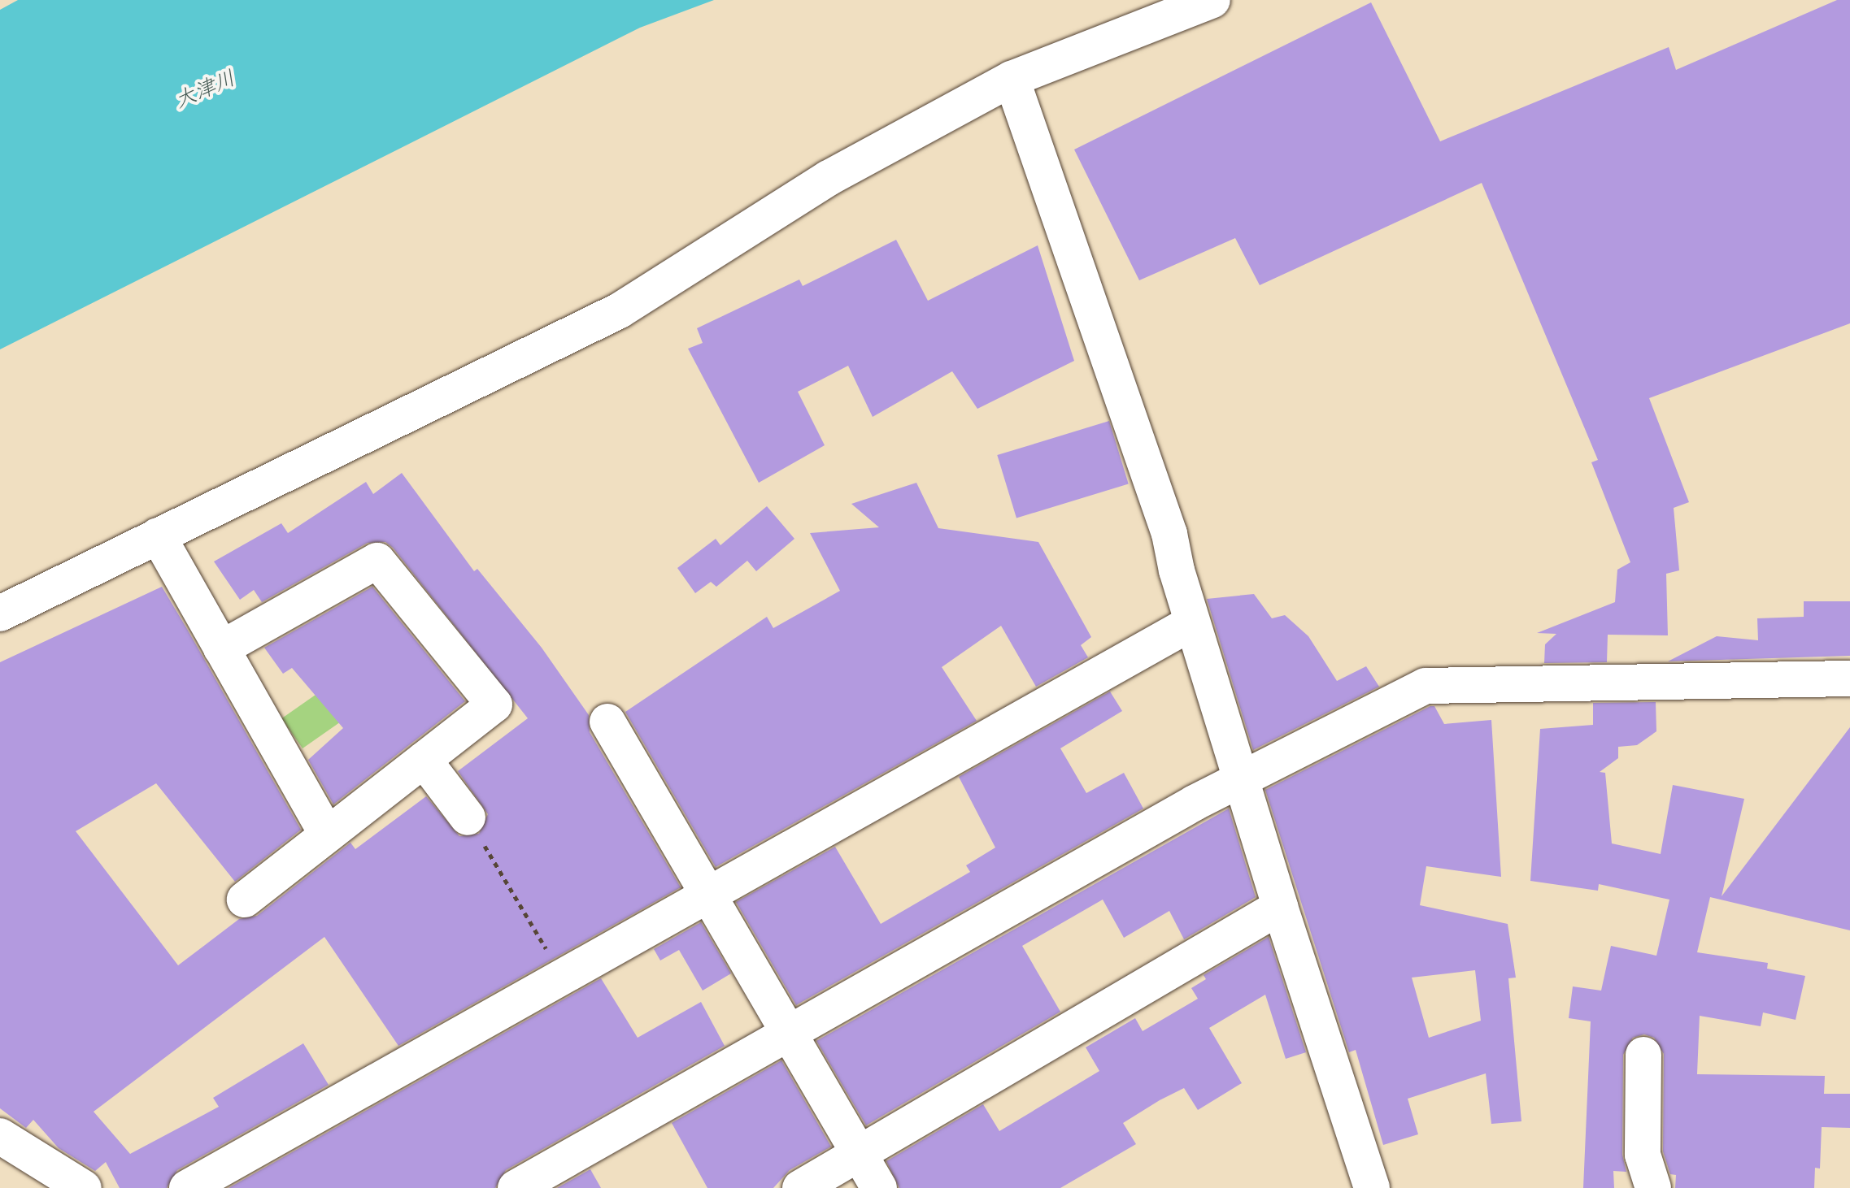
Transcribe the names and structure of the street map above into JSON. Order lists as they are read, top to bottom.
{
  "water": ["大津川"]
}
